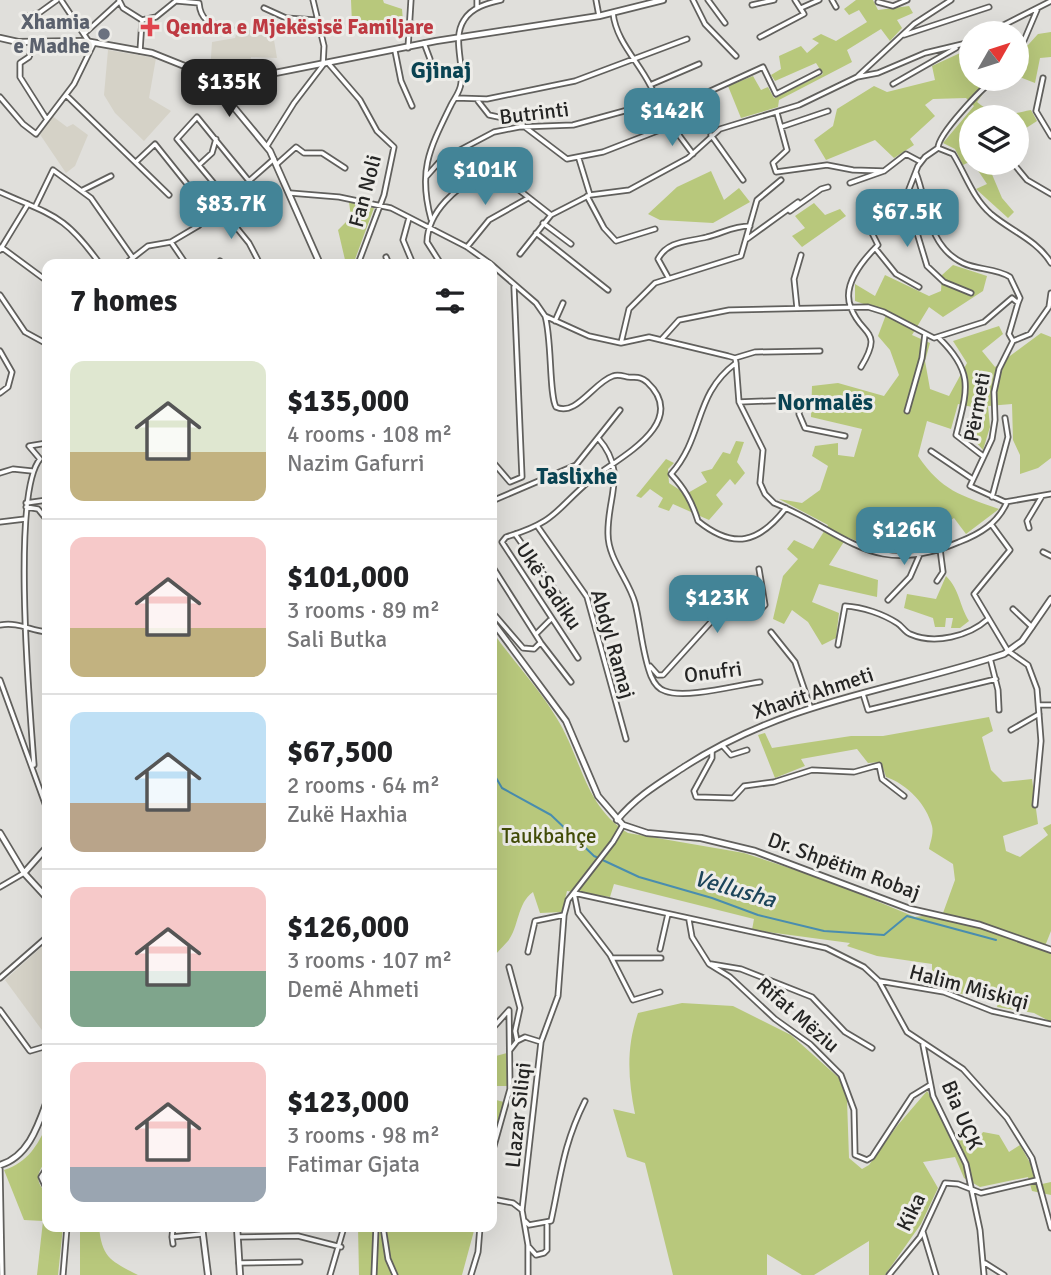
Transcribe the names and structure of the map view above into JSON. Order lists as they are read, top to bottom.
{
  "streets": {
    "street": [
      "Butrinti",
      "Fan Noli",
      "Përmeti",
      "Ukë Sadiku",
      "Abdyl Ramaj",
      "Onufri",
      "Xhavit Ahmeti",
      "Dr. Shpëtim Robaj",
      "Halim Miskiqi",
      "Rifat Mëziu",
      "Llazar Siliqi",
      "Bia UÇK",
      "Kika"
    ]
  },
  "crossings": [
    ["Ukë Sadiku", "Abdyl Ramaj"],
    ["Ukë Sadiku", "Onufri"],
    ["Rifat Mëziu", "Bia UÇK"],
    ["Bia UÇK", "Kika"]
  ],
  "districts": ["Gjinaj", "Normalës", "Taslixhe"],
  "water": ["Vellusha"],
  "parks": ["Taukbahçe"],
  "places": {
    "health": ["Qendra e Mjekësisë Familjare"],
    "other": ["Xhamia e Madhe"]
  },
  "north": "top right",
  "page": {
    "price": [
      "$135K",
      "$142K",
      "$101K",
      "$83.7K",
      "$67.5K",
      "$126K",
      "$123K"
    ],
    "heading": "7 homes",
    "list": [
      {
        "name": "$135,000",
        "note": "4 rooms · 108 m² · Nazim Gafurri"
      },
      {
        "name": "$101,000",
        "note": "3 rooms · 89 m² · Sali Butka"
      },
      {
        "name": "$67,500",
        "note": "2 rooms · 64 m² · Zukë Haxhia"
      },
      {
        "name": "$126,000",
        "note": "3 rooms · 107 m² · Demë Ahmeti"
      },
      {
        "name": "$123,000",
        "note": "3 rooms · 98 m² · Fatimar Gjata"
      }
    ]
  }
}
